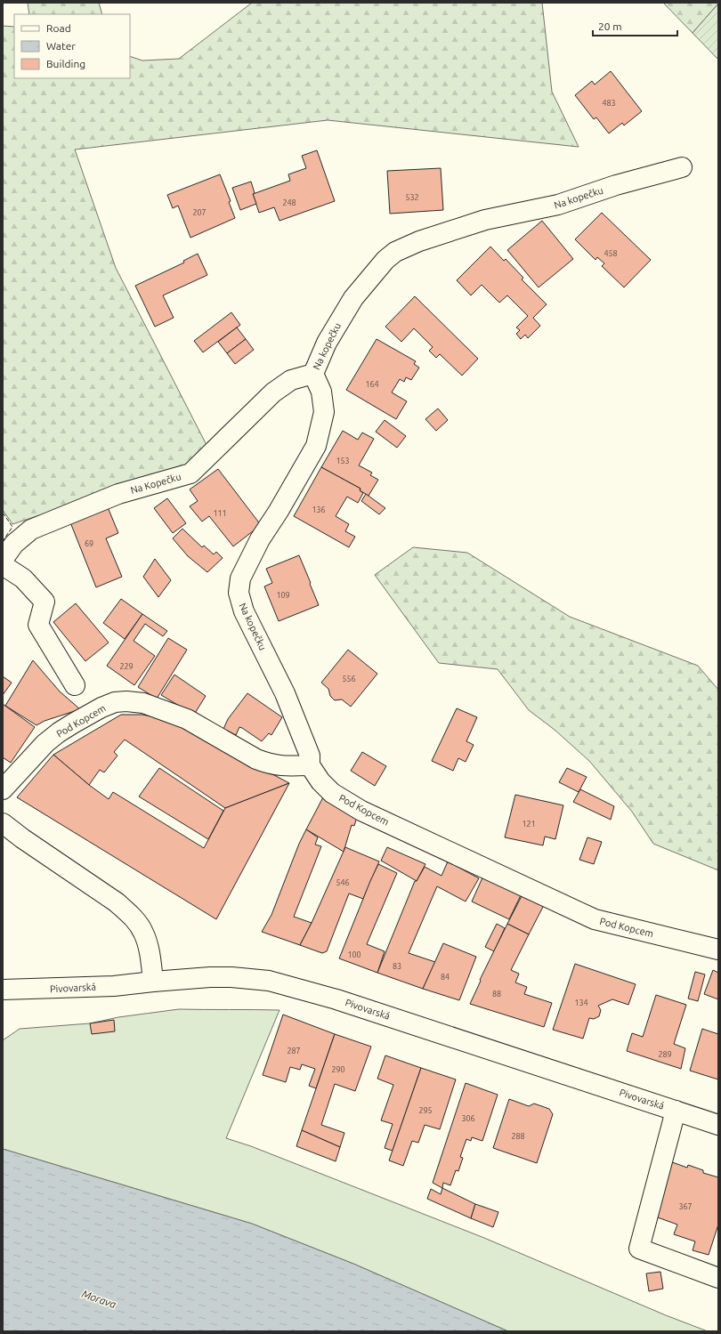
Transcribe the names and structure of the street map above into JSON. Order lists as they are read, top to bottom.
{
  "streets": {
    "street": [
      "Na kopečku",
      "Na Kopečku",
      "Pod Kopcem",
      "Pivovarská"
    ]
  },
  "crossings": [
    ["Na kopečku", "Na Kopečku"],
    ["Na kopečku", "Pod Kopcem"]
  ],
  "water": ["Morava"],
  "house_numbers": [
    "483",
    "532",
    "248",
    "207",
    "458",
    "164",
    "153",
    "136",
    "111",
    "69",
    "109",
    "229",
    "556",
    "121",
    "546",
    "100",
    "83",
    "84",
    "88",
    "134",
    "287",
    "289",
    "290",
    "295",
    "306",
    "288",
    "367"
  ],
  "legend": ["Road", "Water", "Building"],
  "scale_bar": "20 m"
}
